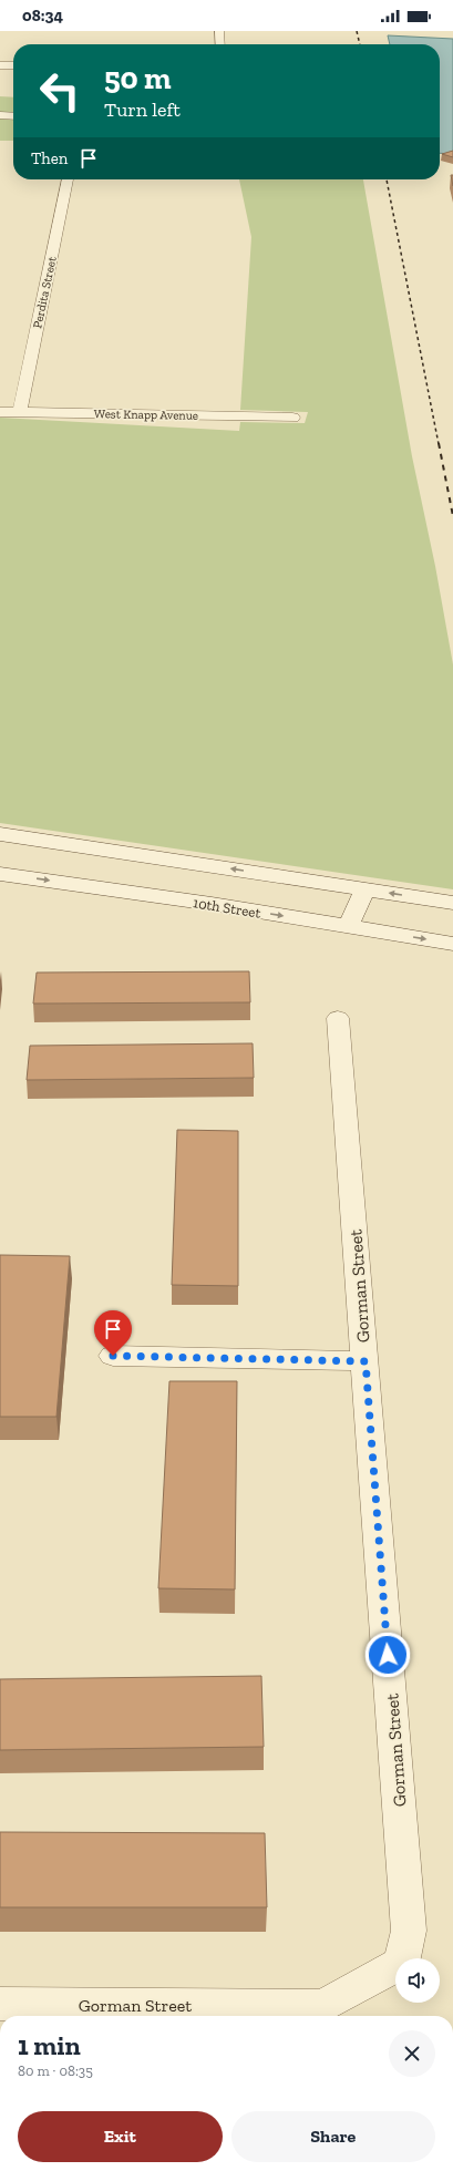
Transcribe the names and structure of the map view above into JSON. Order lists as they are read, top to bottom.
{
  "streets": {
    "street": [
      "Perdita Street",
      "West Knapp Avenue",
      "10th Street",
      "Gorman Street"
    ]
  },
  "crossings": [
    ["Perdita Street", "West Knapp Avenue"]
  ],
  "page": {
    "status": "08:34",
    "turn": ["50 m", "Turn left"],
    "then": "Then",
    "heading": ["1 min", "80 m · 08:35"],
    "buttons": ["Exit", "Share"]
  }
}
